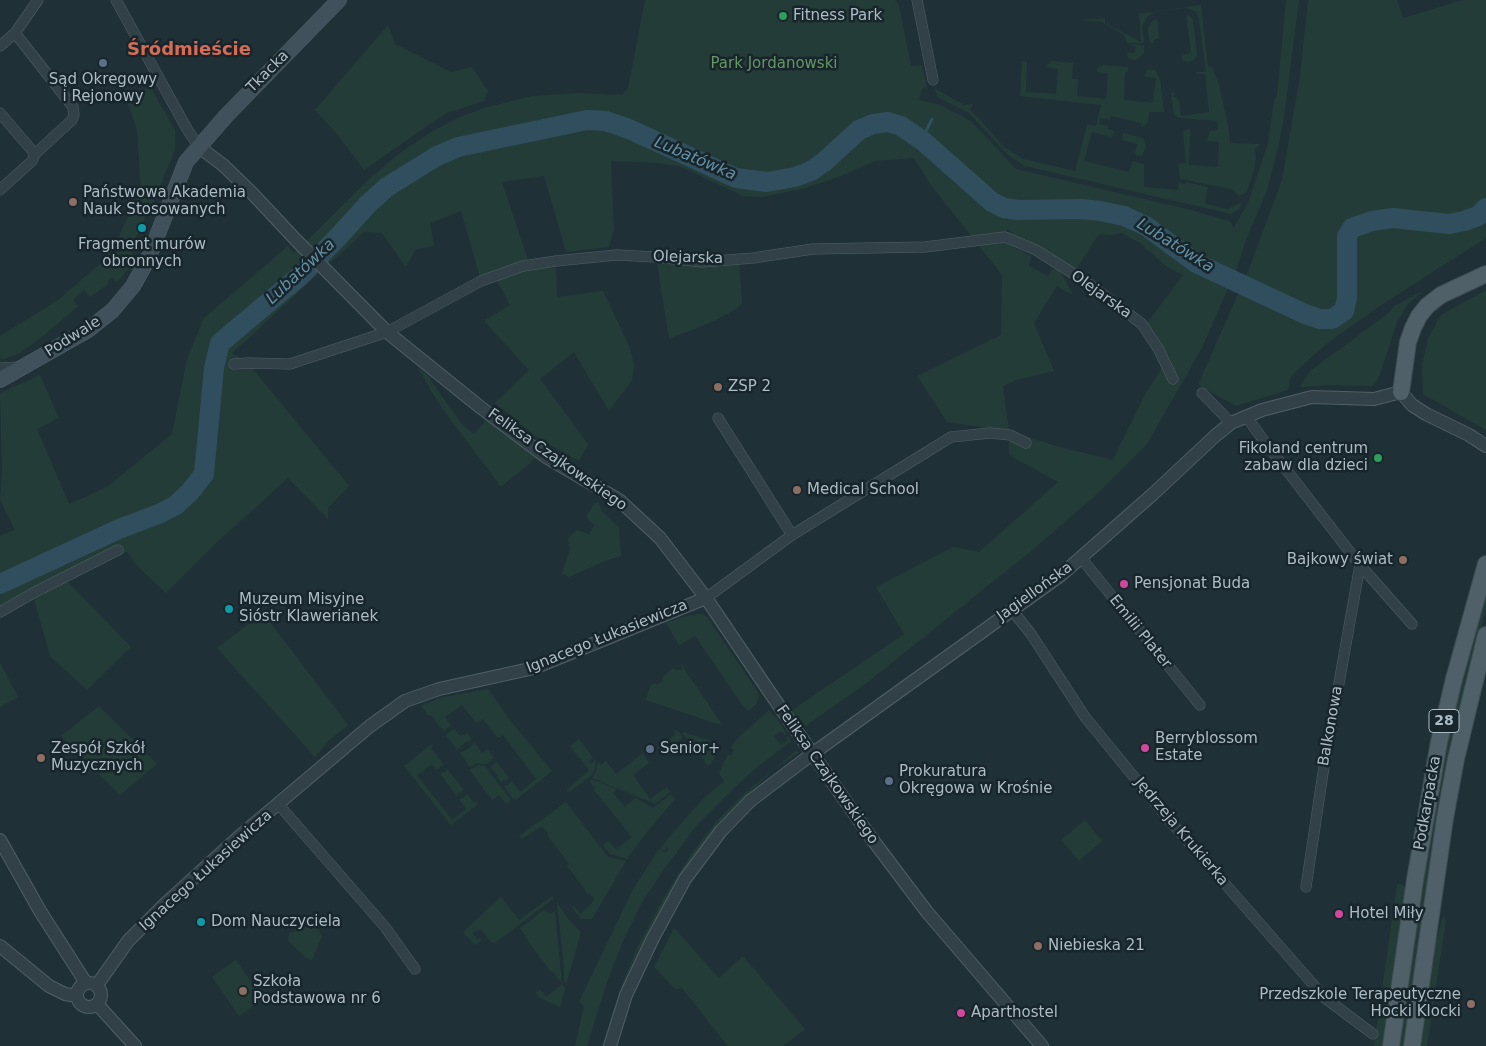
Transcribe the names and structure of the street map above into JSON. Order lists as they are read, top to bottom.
{
  "streets": {
    "main road": [
      "Tkacka",
      "Podwale",
      "28",
      "Podkarpacka"
    ],
    "street": [
      "Olejarska",
      "Feliksa Czajkowskiego",
      "Jagiellońska",
      "Emilii Plater",
      "Ignacego Łukasiewicza",
      "Balkonowa",
      "Jędrzeja Krukierka"
    ]
  },
  "crossings": [
    ["Tkacka", "Podwale"],
    ["Tkacka", "Feliksa Czajkowskiego"],
    ["Olejarska", "Feliksa Czajkowskiego"],
    ["Podwale", "Feliksa Czajkowskiego"],
    ["Feliksa Czajkowskiego", "Jagiellońska"],
    ["Feliksa Czajkowskiego", "Ignacego Łukasiewicza"],
    ["Jagiellońska", "Emilii Plater"],
    ["Jagiellońska", "Jędrzeja Krukierka"]
  ],
  "districts": ["Śródmieście"],
  "water": ["Lubatówka"],
  "parks": ["Park Jordanowski"],
  "places": [
    "Fitness Park",
    "Sąd Okregowy i Rejonowy",
    "Państwowa Akademia Nauk Stosowanych",
    "Fragment murów obronnych",
    "ZSP 2",
    "Fikoland centrum zabaw dla dzieci",
    "Medical School",
    "Bajkowy świat",
    "Pensjonat Buda",
    "Muzeum Misyjne Sióstr Klawerianek",
    "Berryblossom Estate",
    "Senior+",
    "Zespół Szkół Muzycznych",
    "Prokuratura Okręgowa w Krośnie",
    "Hotel Miły",
    "Dom Nauczyciela",
    "Niebieska 21",
    "Szkoła Podstawowa nr 6",
    "Przedszkole Terapeutyczne Hocki Klocki",
    "Aparthostel"
  ]
}
